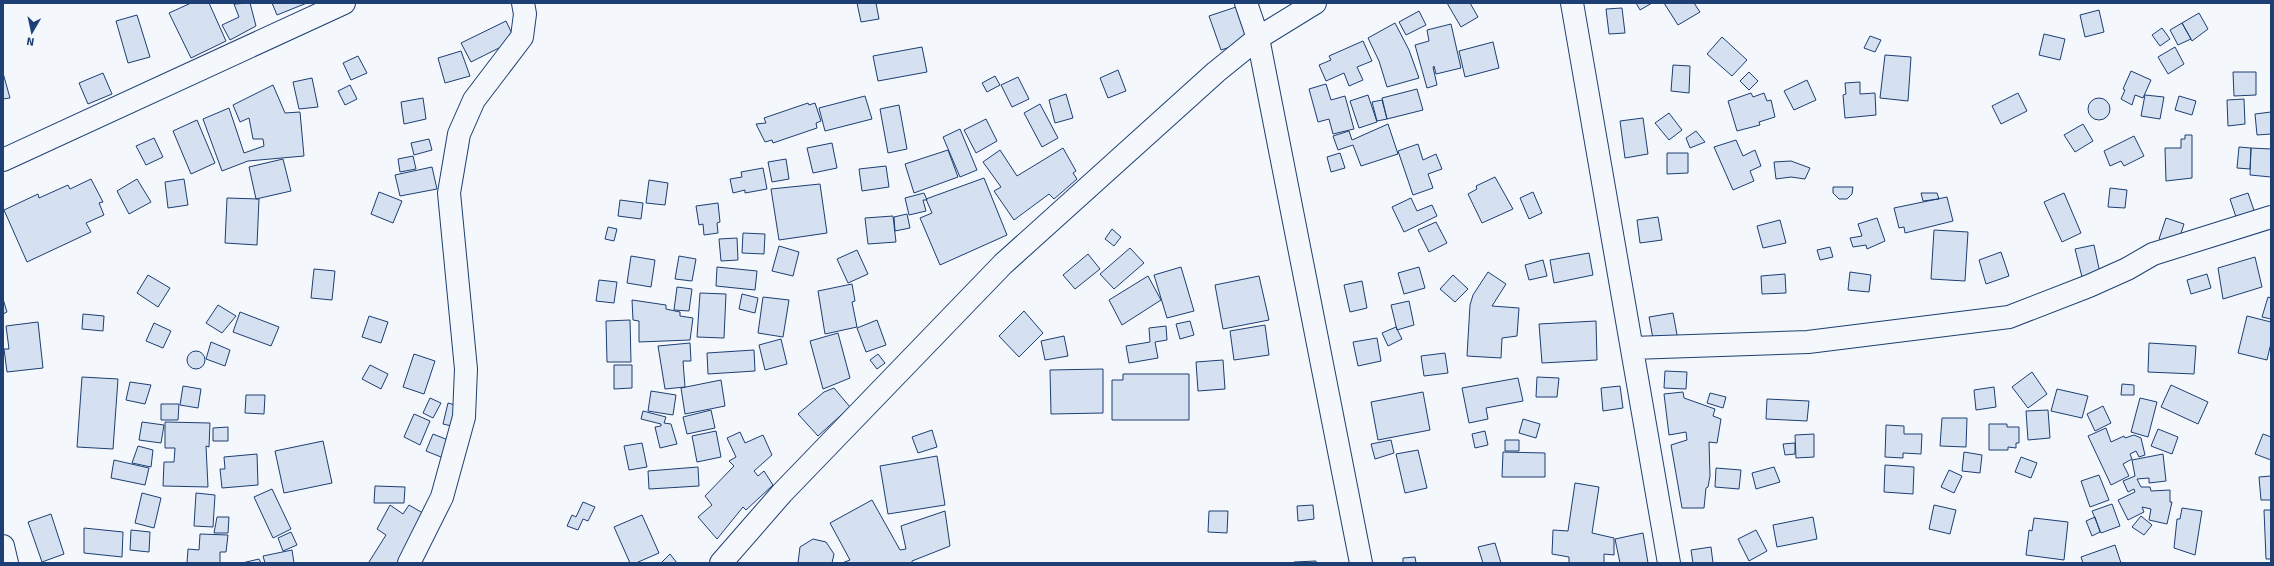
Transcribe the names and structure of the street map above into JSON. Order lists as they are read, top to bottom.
{
  "north": "bottom"
}
